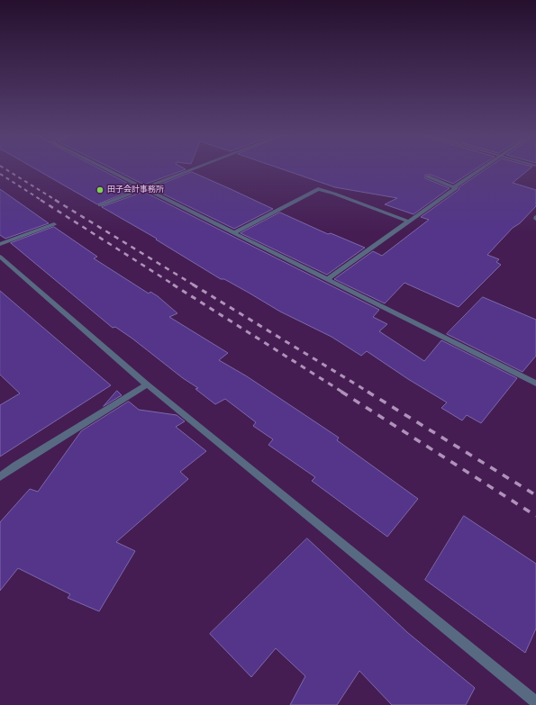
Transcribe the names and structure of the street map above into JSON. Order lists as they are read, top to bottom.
{
  "places": ["田子会計事務所"]
}
